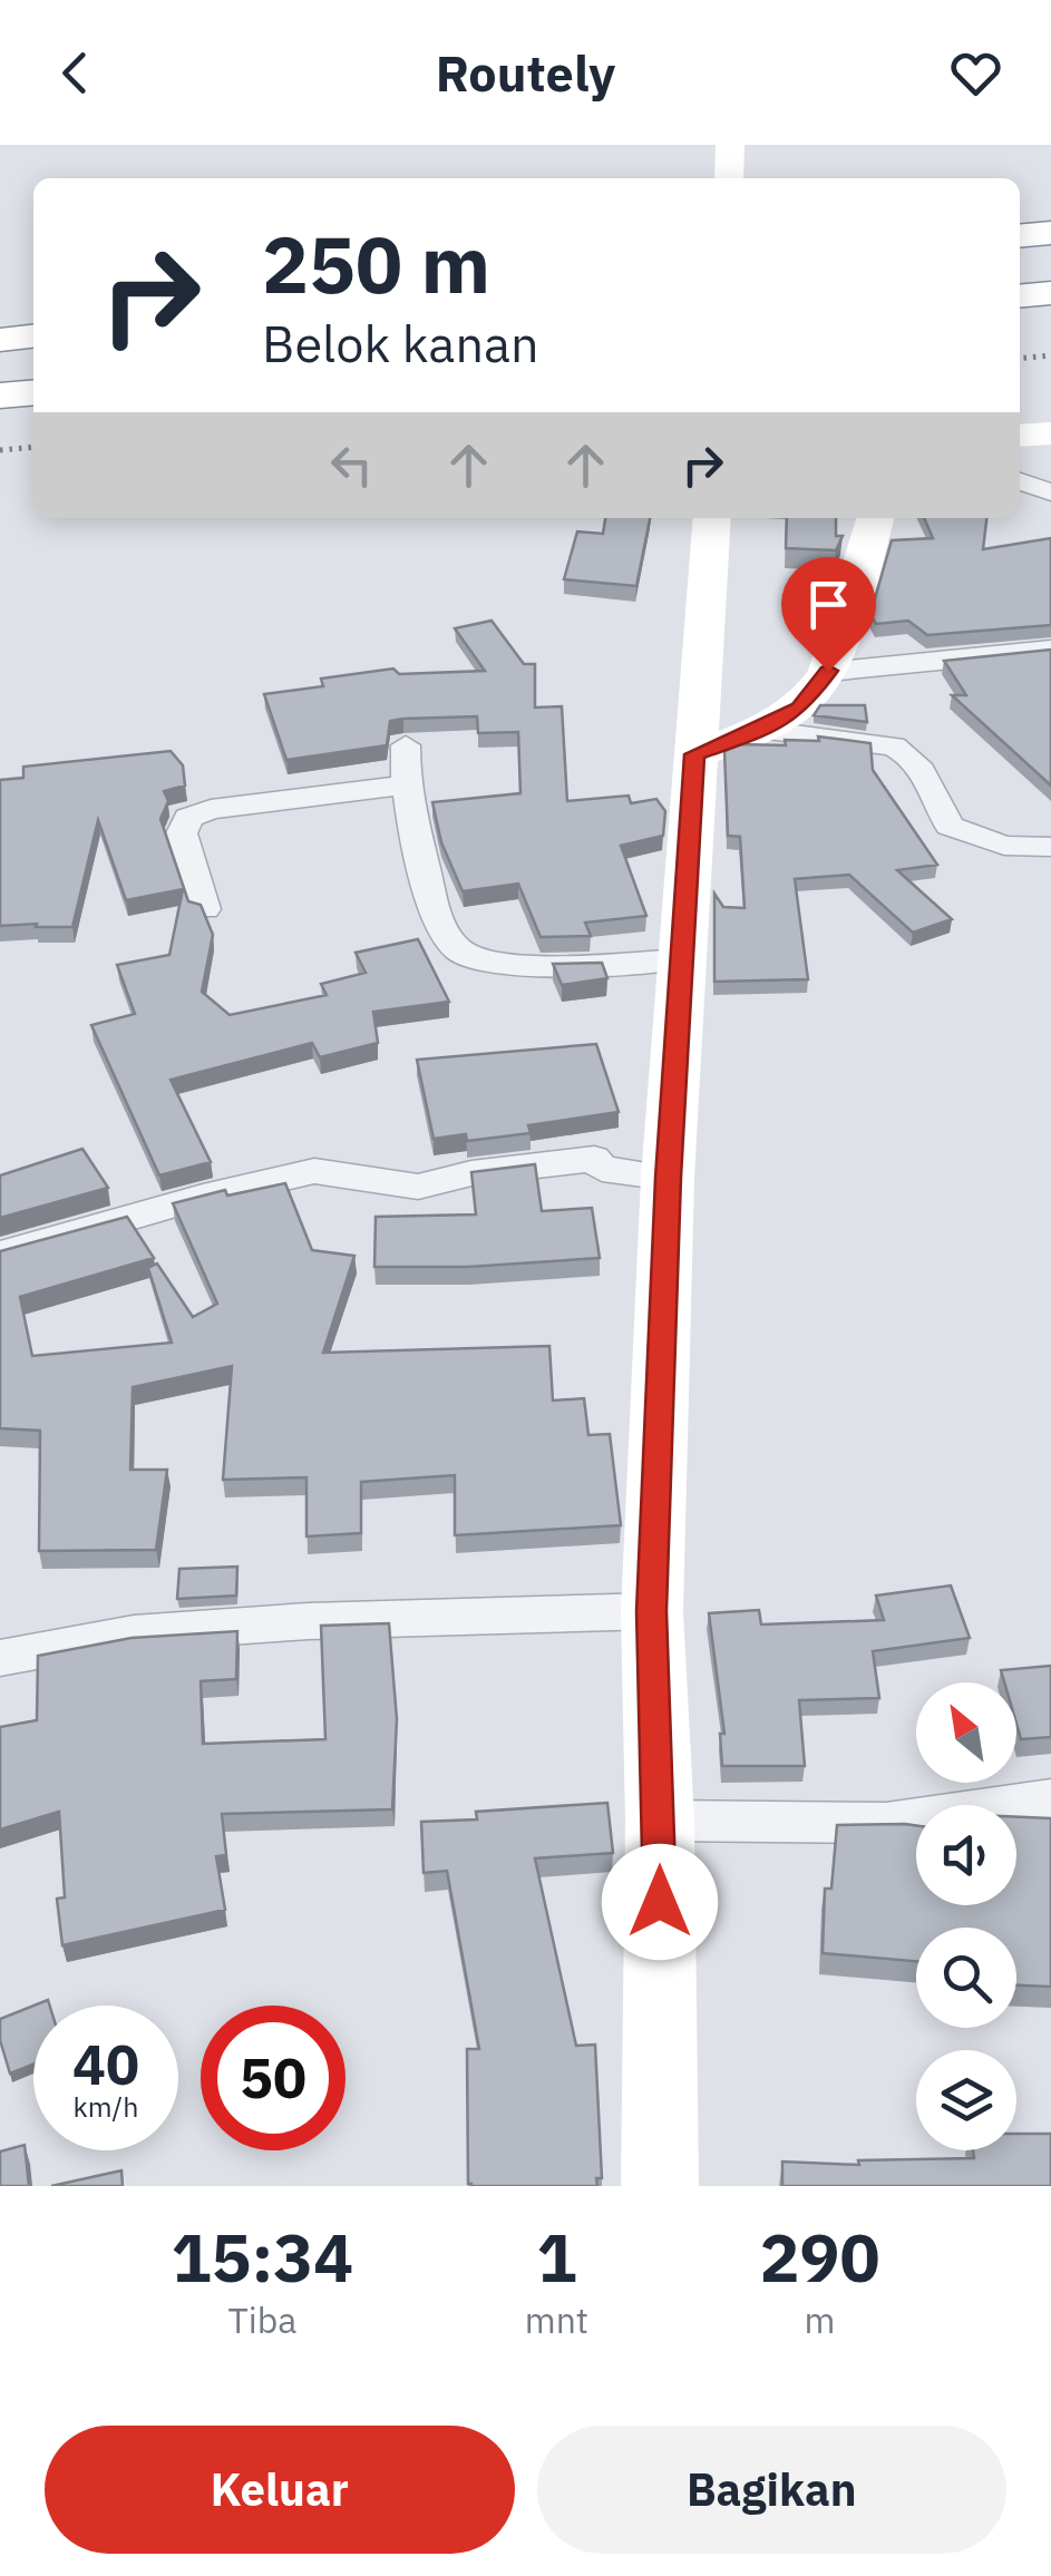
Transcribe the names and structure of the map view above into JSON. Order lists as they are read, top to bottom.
{
  "north": "top left",
  "page": {
    "header": "Routely",
    "turn": ["250 m", "Belok kanan"],
    "speed": "40 km/h",
    "limit": "50",
    "eta": [
      "15:34",
      "Tiba",
      "1",
      "mnt",
      "290",
      "m"
    ],
    "buttons": ["Keluar", "Bagikan"]
  }
}
